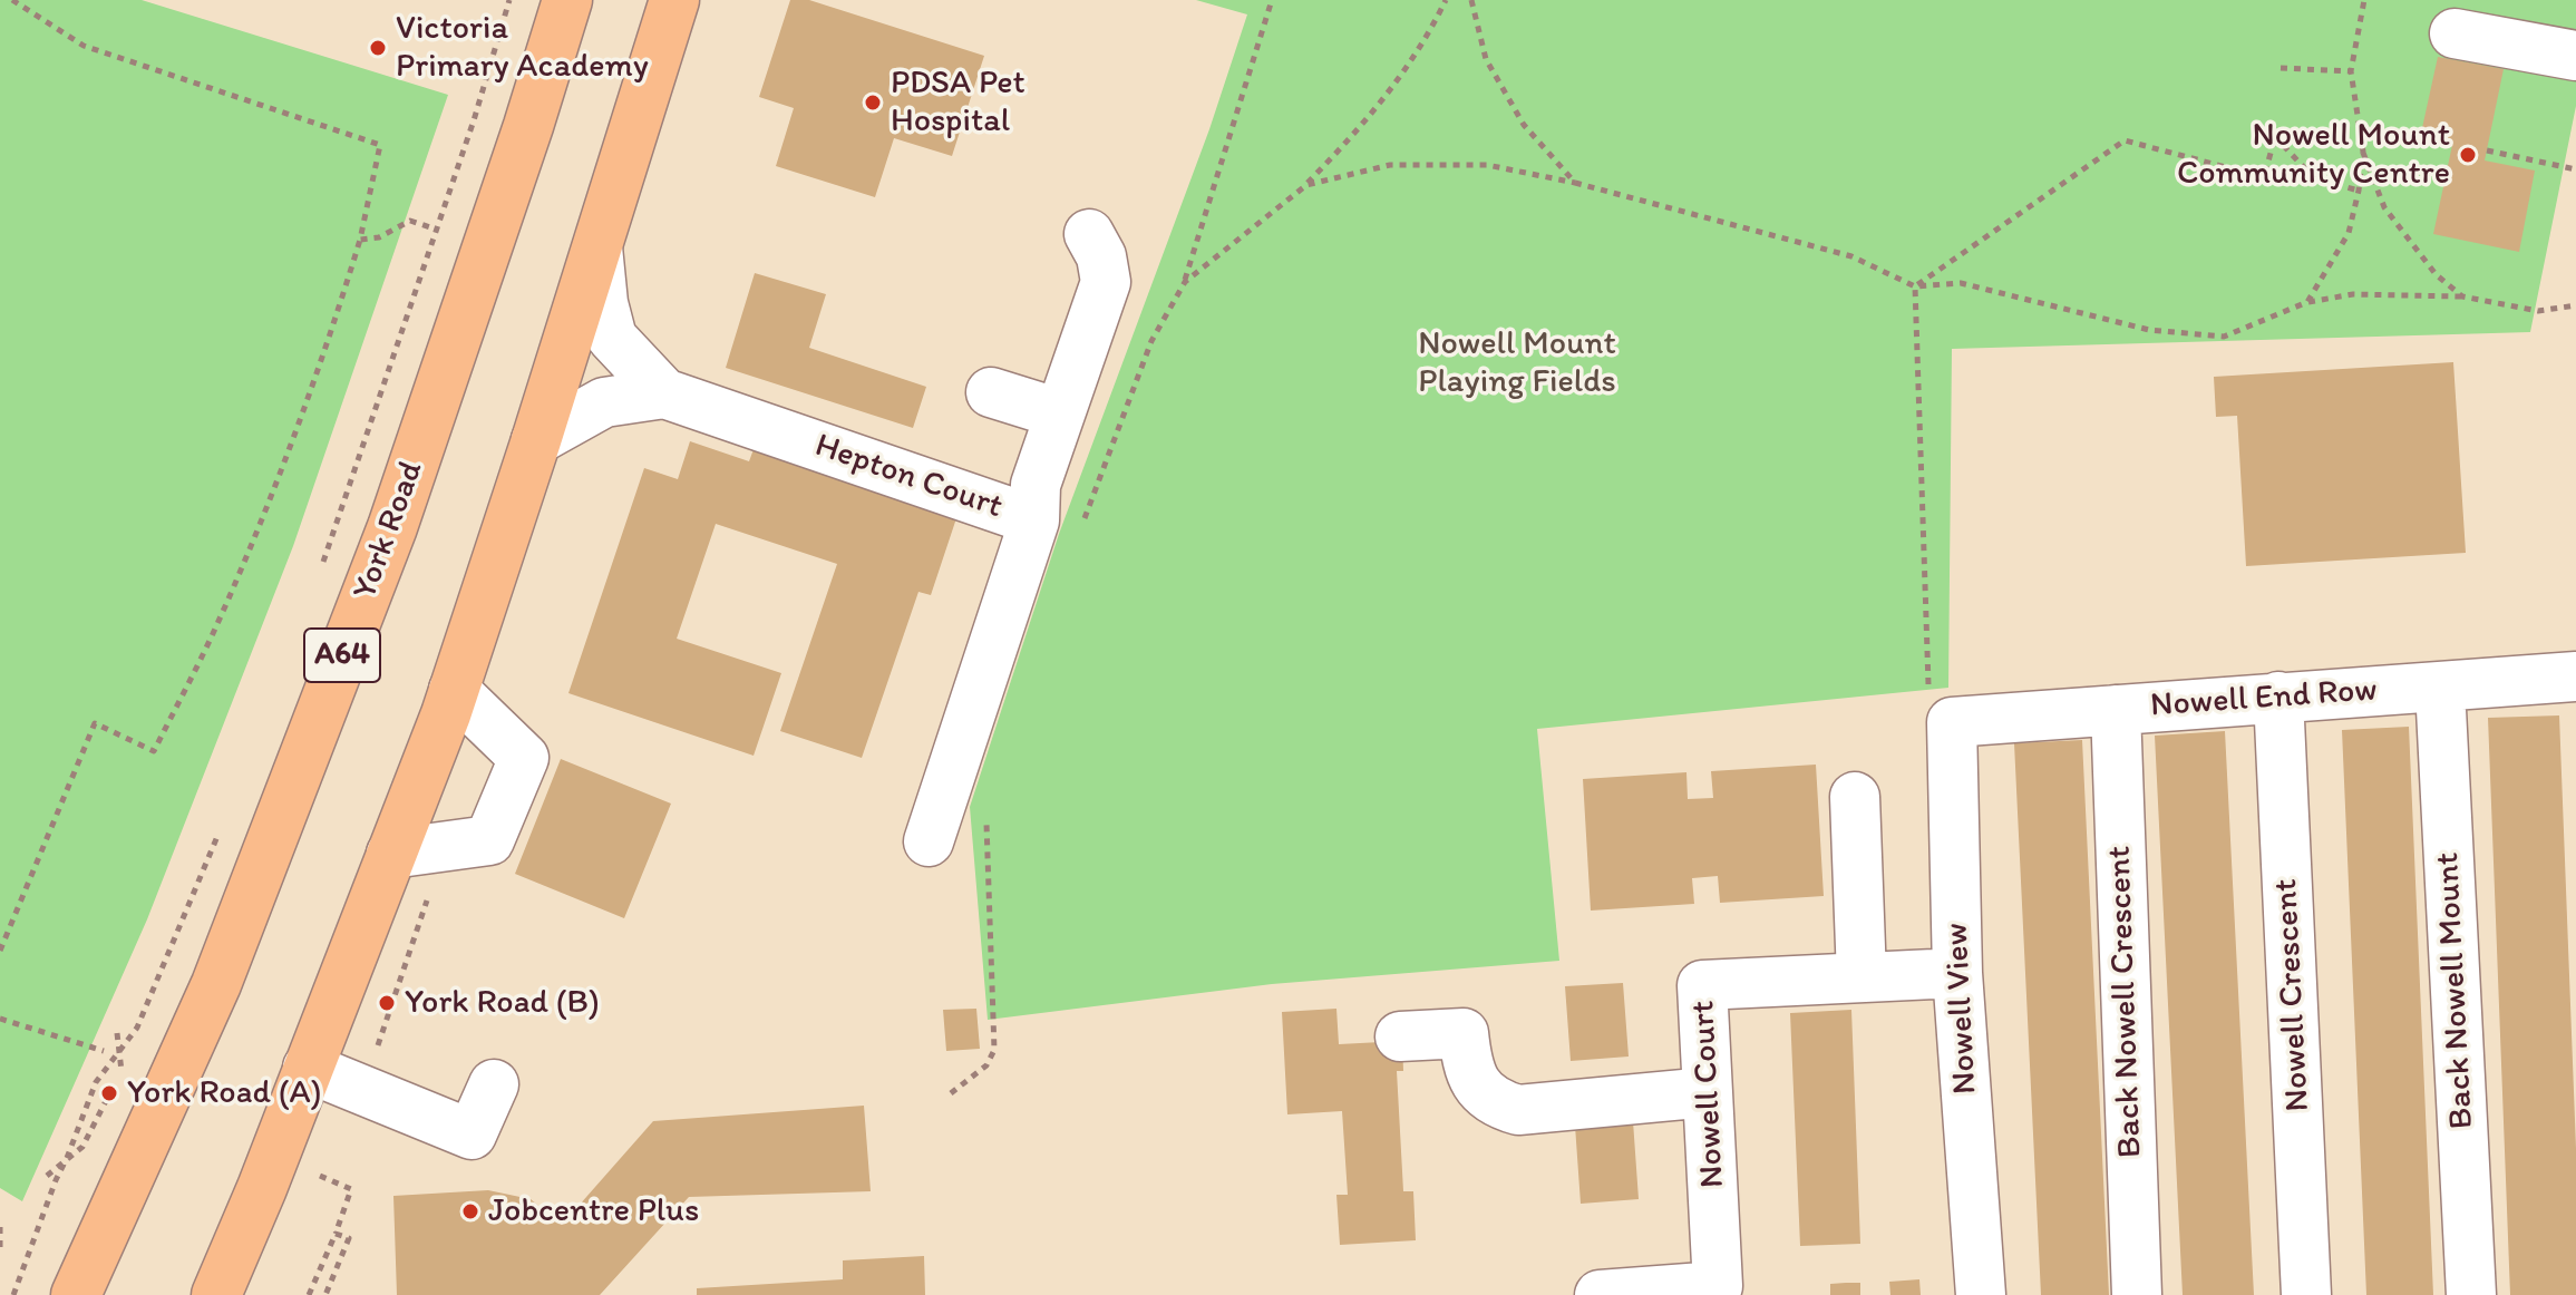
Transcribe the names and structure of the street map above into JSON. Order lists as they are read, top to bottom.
{
  "streets": {
    "highway": ["York Road", "A64"],
    "street": [
      "Hepton Court",
      "Nowell End Row",
      "Back Nowell Mount",
      "Nowell Crescent",
      "Back Nowell Crescent",
      "Nowell View",
      "Nowell Court"
    ]
  },
  "crossings": [
    ["Nowell End Row", "Back Nowell Mount"],
    ["Nowell End Row", "Nowell Crescent"],
    ["Nowell End Row", "Back Nowell Crescent"],
    ["Nowell End Row", "Nowell View"],
    ["Nowell View", "Nowell Court"]
  ],
  "parks": ["Nowell Mount Playing Fields"],
  "places": [
    "Victoria Primary Academy",
    "PDSA Pet Hospital",
    "Nowell Mount Community Centre",
    "York Road (B)",
    "York Road (A)",
    "Jobcentre Plus"
  ]
}
